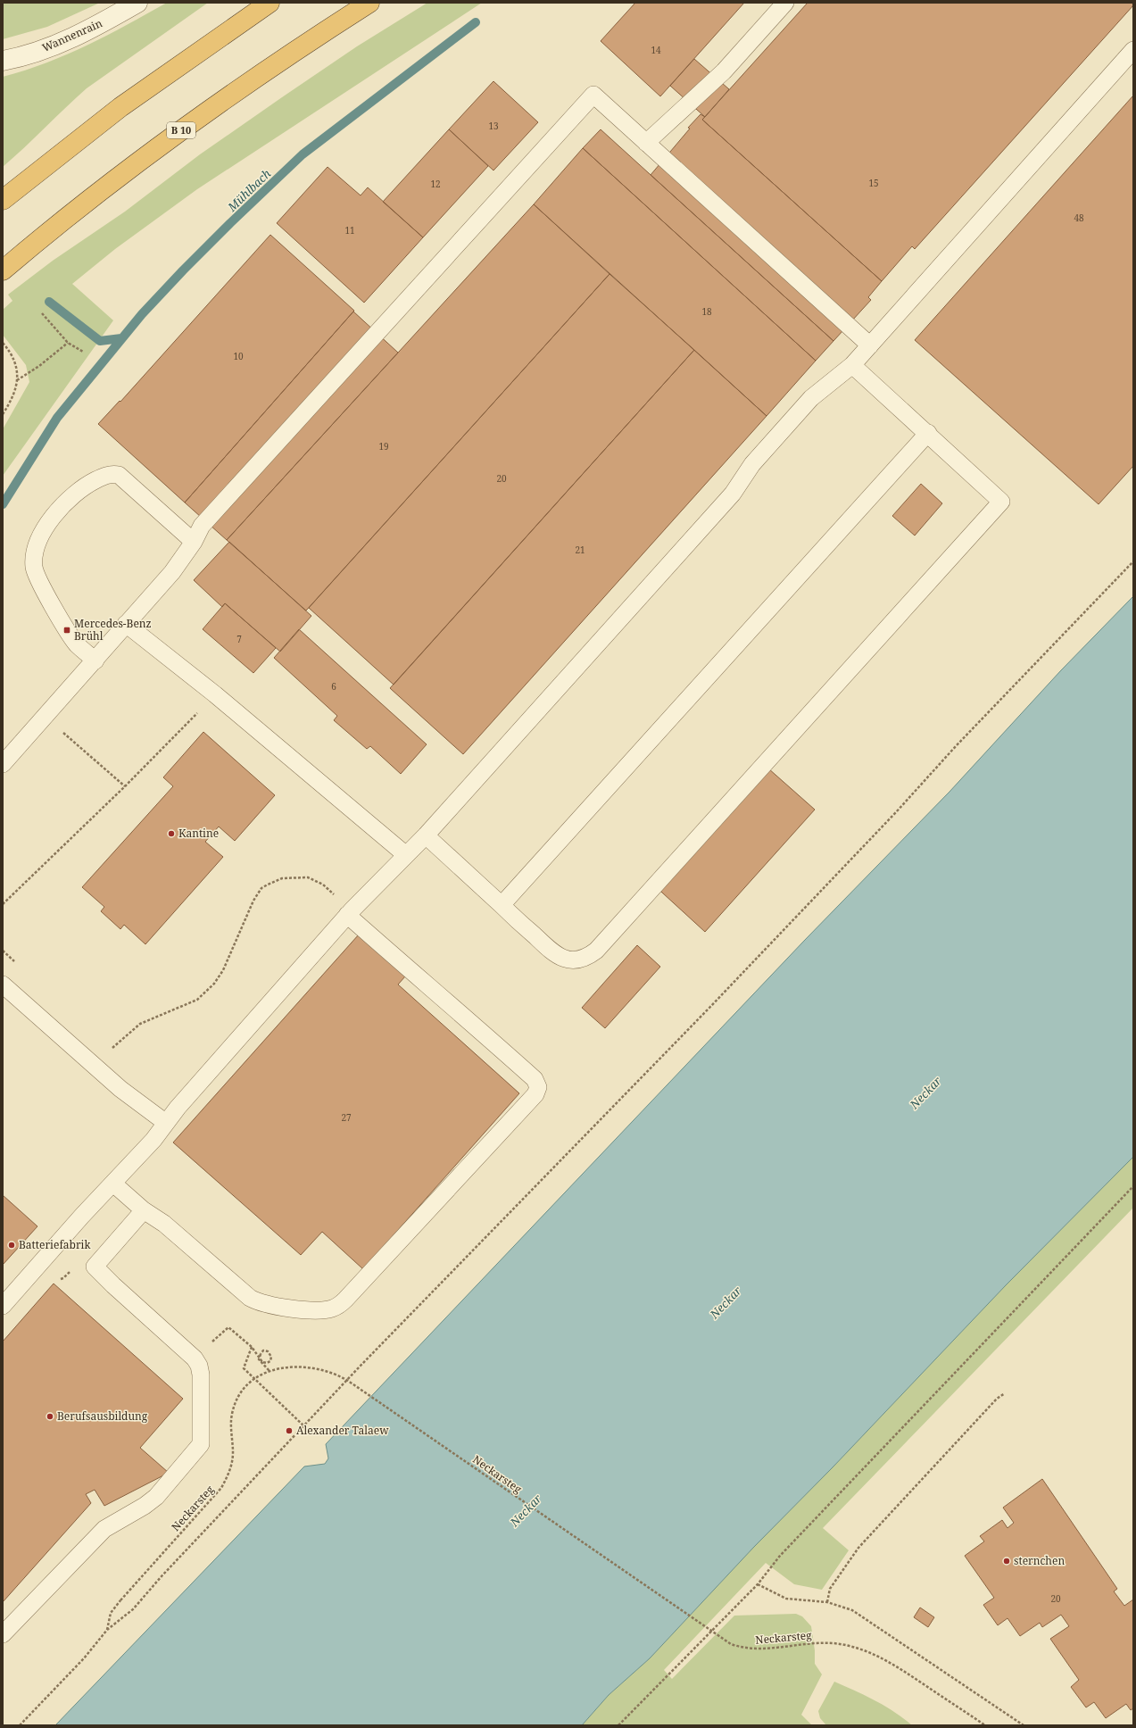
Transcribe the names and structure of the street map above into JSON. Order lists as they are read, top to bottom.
{
  "streets": {
    "highway": ["B 10"],
    "street": ["Wannenrain"],
    "path": ["Neckarsteg"]
  },
  "water": ["Mühlbach", "Neckar"],
  "places": {
    "transit": ["Mercedes-Benz Brühl"],
    "other": [
      "Kantine",
      "Batteriefabrik",
      "Berufsausbildung",
      "Alexander Talaew",
      "sternchen"
    ]
  },
  "house_numbers": [
    "14",
    "13",
    "15",
    "12",
    "48",
    "11",
    "18",
    "10",
    "19",
    "20",
    "21",
    "7",
    "6",
    "27",
    "20"
  ]
}
